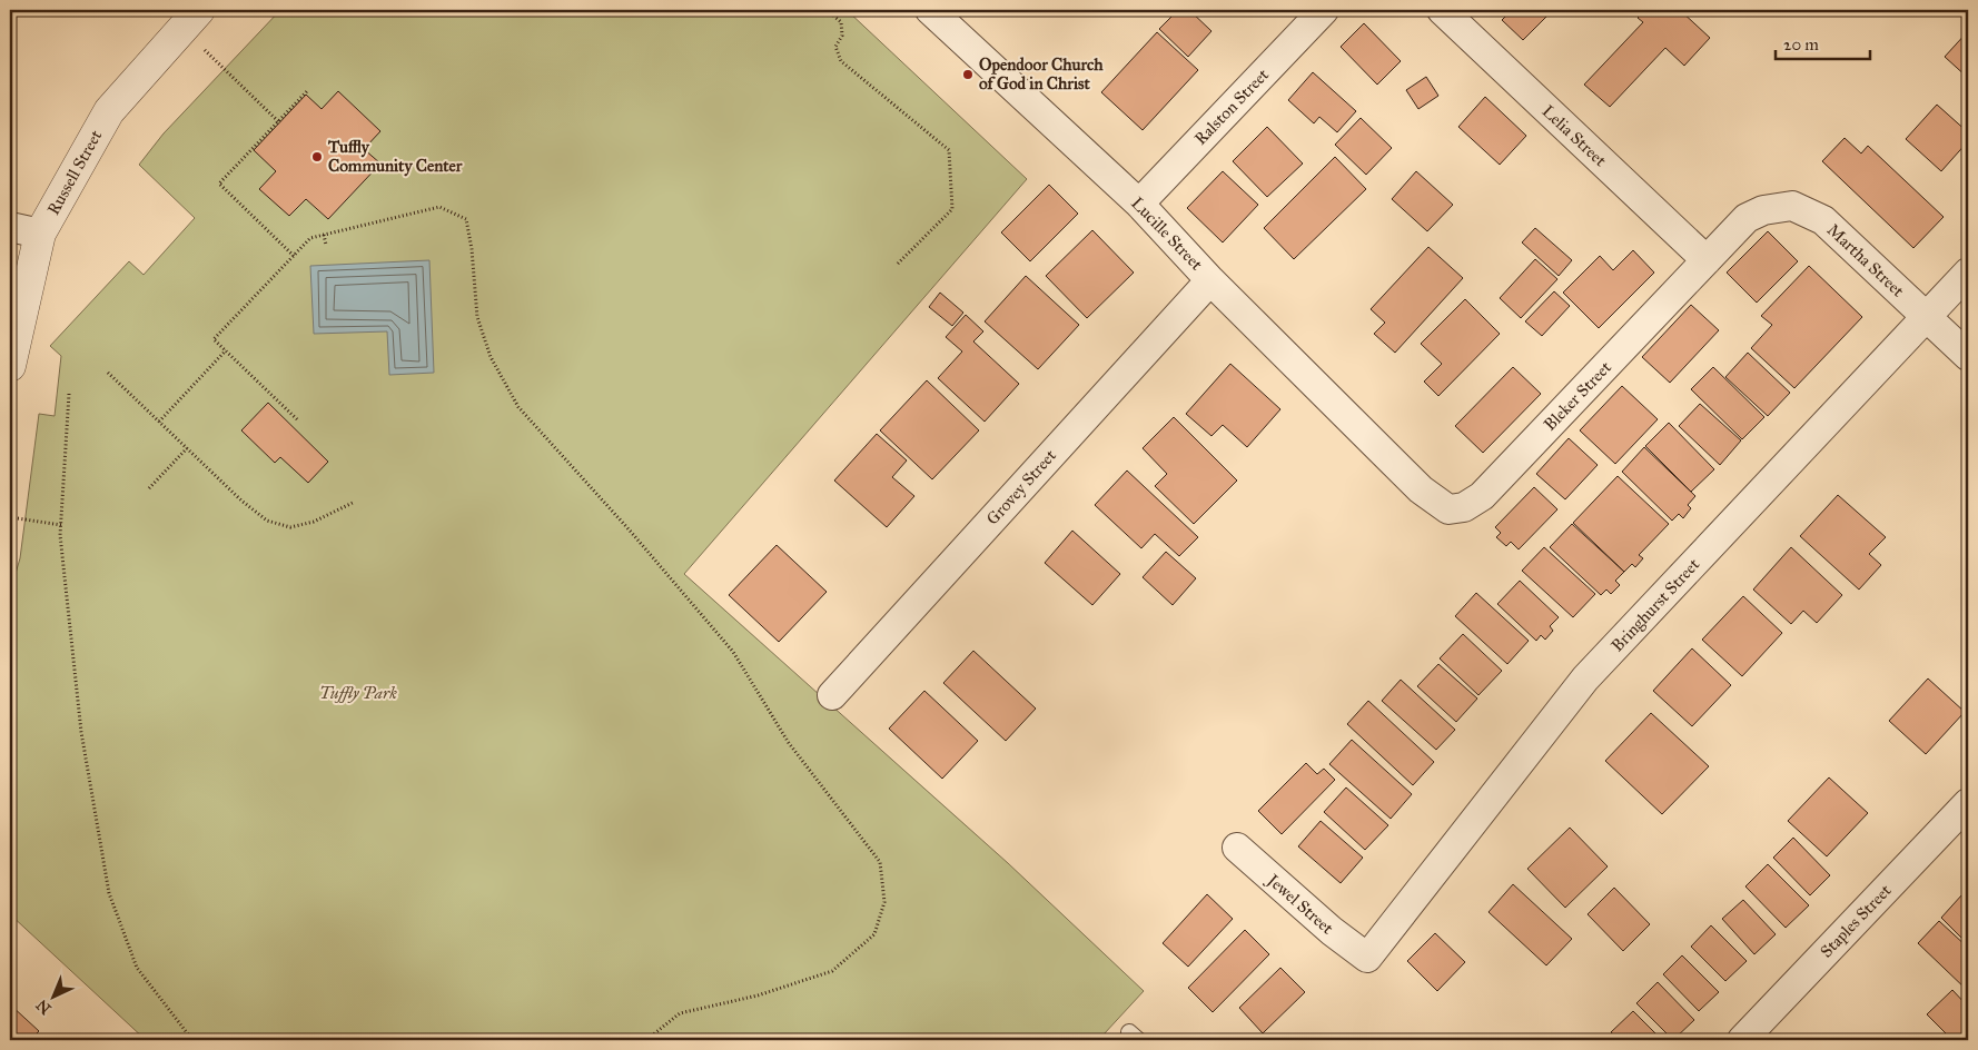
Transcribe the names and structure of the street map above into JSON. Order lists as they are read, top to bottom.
{
  "streets": {
    "street": [
      "Ralston Street",
      "Lelia Street",
      "Russell Street",
      "Lucille Street",
      "Martha Street",
      "Bleker Street",
      "Grovey Street",
      "Bringhurst Street",
      "Jewel Street",
      "Staples Street"
    ]
  },
  "crossings": [
    ["Ralston Street", "Lucille Street"],
    ["Lelia Street", "Bleker Street"],
    ["Lucille Street", "Bleker Street"],
    ["Lucille Street", "Grovey Street"],
    ["Martha Street", "Bleker Street"],
    ["Martha Street", "Bringhurst Street"],
    ["Bringhurst Street", "Jewel Street"]
  ],
  "parks": ["Tuffly Park"],
  "places": ["Opendoor Church of God in Christ", "Tuffly Community Center"],
  "scale_bar": "20 m",
  "north": "bottom left"
}
